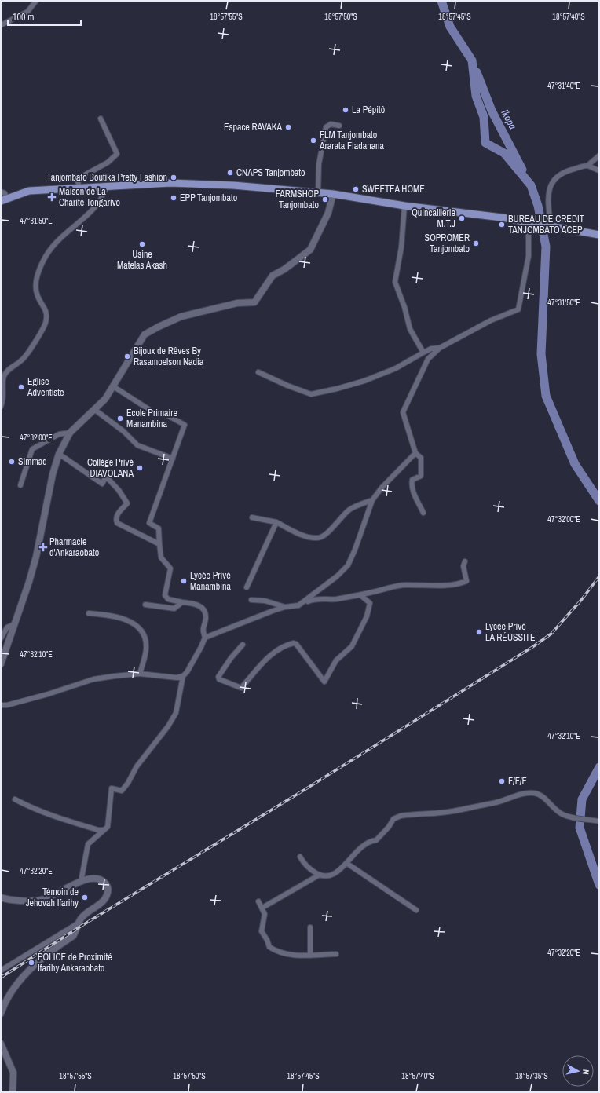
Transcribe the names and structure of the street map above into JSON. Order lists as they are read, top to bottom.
{
  "water": ["Ikopa"],
  "places": {
    "other": [
      "La Pépitô",
      "Espace RAVAKA",
      "FLM Tanjombato Ararata Fiadanana",
      "CNAPS Tanjombato",
      "Tanjombato Boutika Pretty Fashion",
      "SWEETEA HOME",
      "EPP Tanjombato",
      "FARMSHOP Tanjombato",
      "Quincaillerie M.T.J",
      "BUREAU DE CREDIT TANJOMBATO ACEP",
      "SOPROMER Tanjombato",
      "Usine Matelas Akash",
      "Bijoux de Rêves By Rasamoelson Nadia",
      "Eglise Adventiste",
      "Ecole Primaire Manambina",
      "Simmad",
      "Collège Privé DIAVOLANA",
      "Lycée Privé Manambina",
      "Lycée Privé LA RÉUSSITE",
      "F/F/F",
      "Témoin de Jehovah Ifarihy",
      "POLICE de Proximité Ifarihy Ankaraobato"
    ],
    "health": ["Maison de La Charité Tongarivo", "Pharmacie d'Ankaraobato"]
  },
  "scale_bar": "100 m",
  "north": "right",
  "coordinates": [
    "18°57'55\"S",
    "18°57'50\"S",
    "18°57'45\"S",
    "18°57'40\"S",
    "47°31'40\"E",
    "47°31'50\"E",
    "47°32'00\"E",
    "47°32'10\"E",
    "47°32'20\"E",
    "18°57'35\"S"
  ]
}
